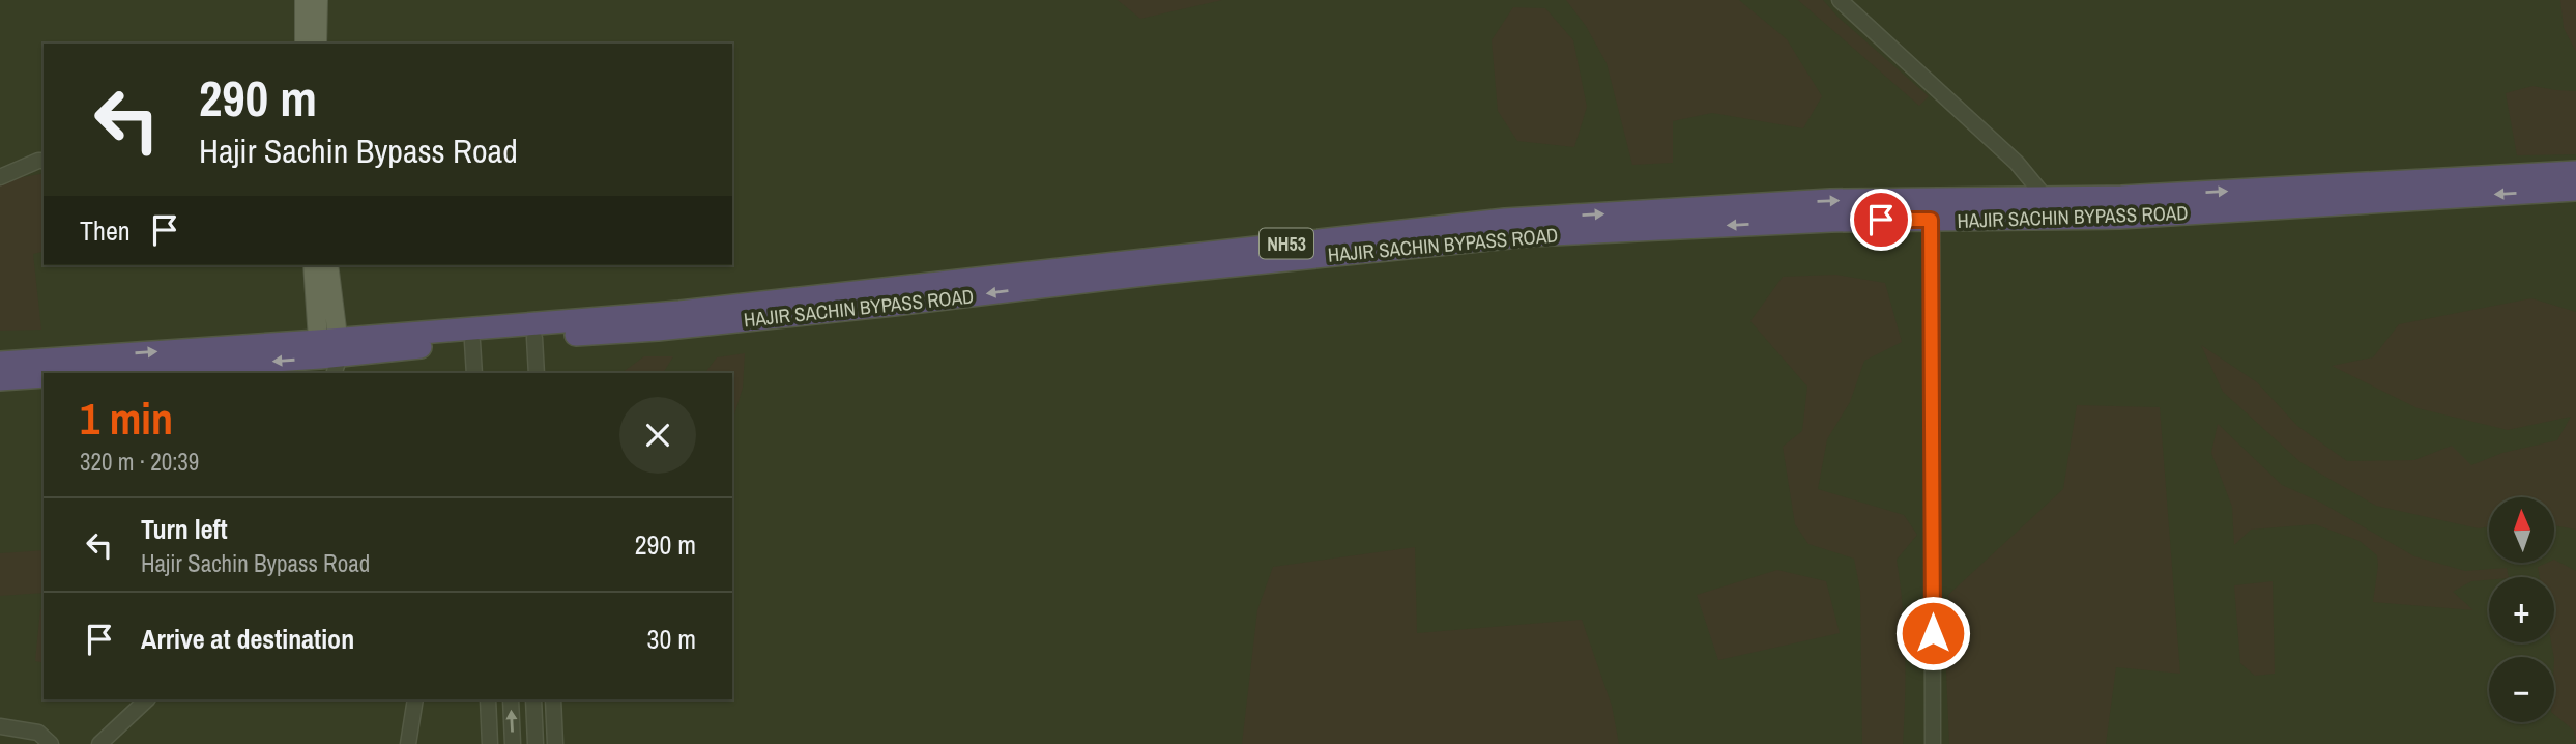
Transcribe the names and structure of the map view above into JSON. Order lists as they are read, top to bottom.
{
  "streets": {
    "highway": ["HAJIR SACHIN BYPASS ROAD", "NH53"]
  },
  "crossings": [
    ["HAJIR SACHIN BYPASS ROAD", "NH53"]
  ],
  "north": "top",
  "page": {
    "turn": ["290 m", "Hajir Sachin Bypass Road"],
    "then": "Then",
    "heading": ["1 min", "320 m · 20:39"],
    "list": [
      {
        "name": "Turn left",
        "note": "Hajir Sachin Bypass Road",
        "value": "290 m"
      },
      {
        "name": "Arrive at destination",
        "value": "30 m"
      }
    ],
    "map_buttons": ["+", "−"]
  }
}
